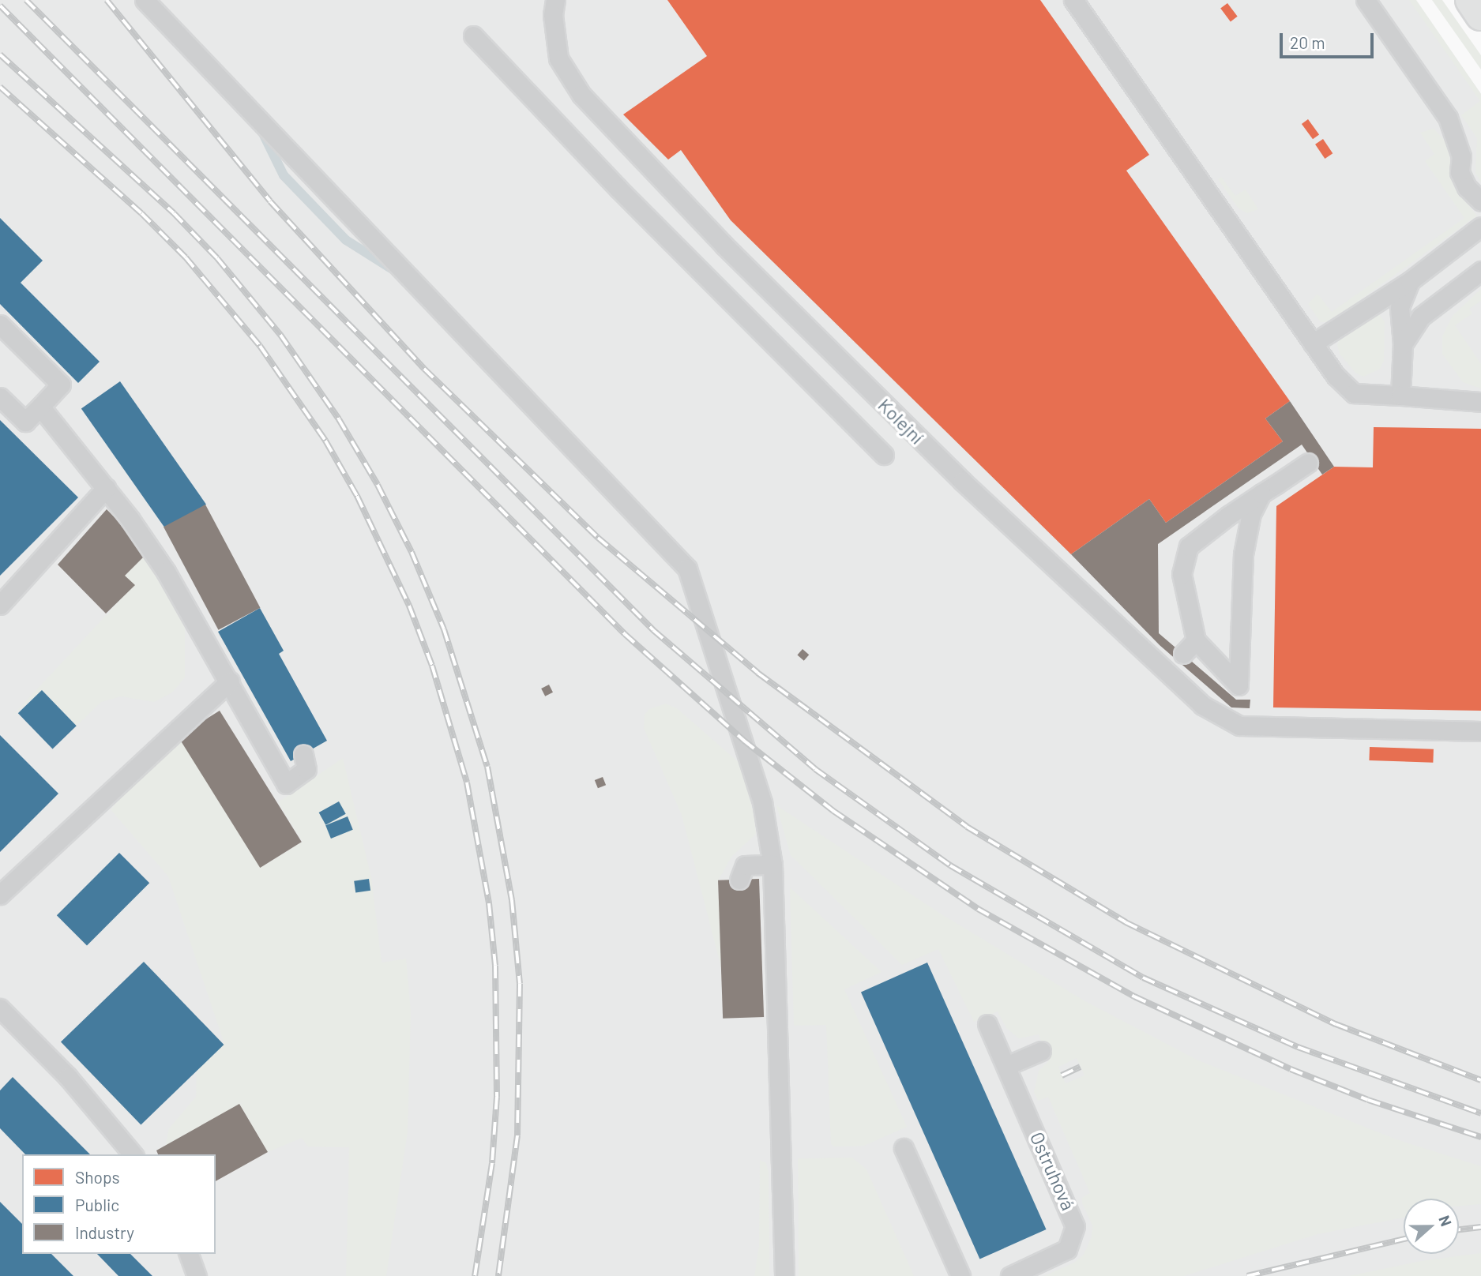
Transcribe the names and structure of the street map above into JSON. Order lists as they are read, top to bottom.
{
  "streets": {
    "lane": ["Kolejní", "Ostruhová"]
  },
  "legend": ["Shops", "Public", "Industry"],
  "scale_bar": "20 m",
  "north": "right"
}
